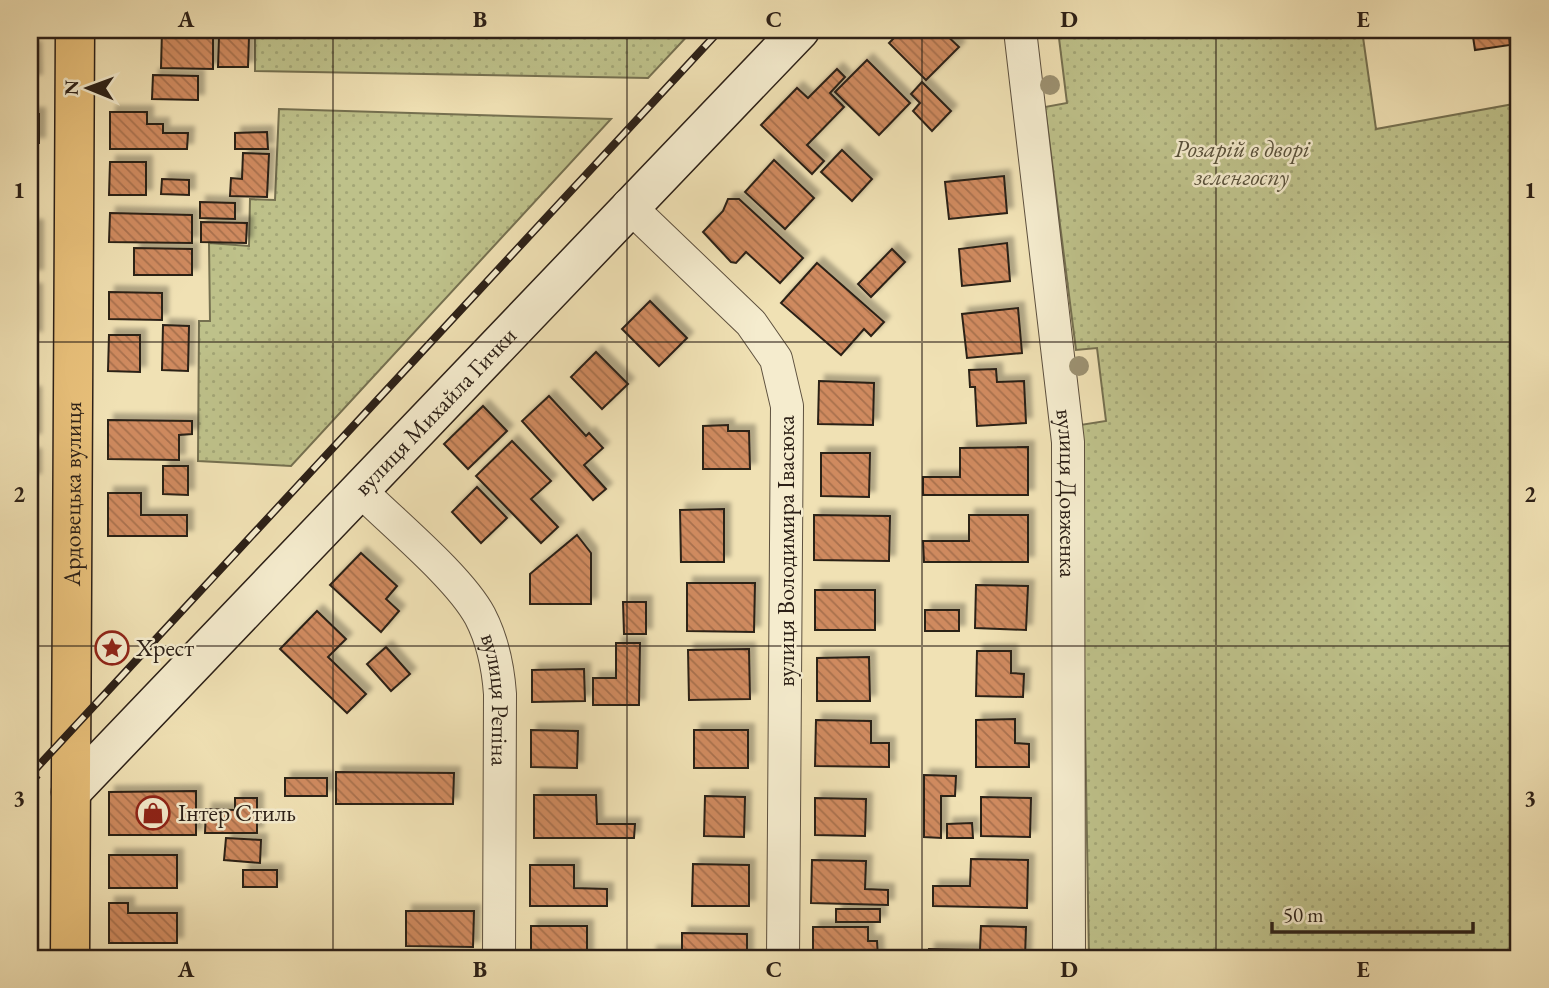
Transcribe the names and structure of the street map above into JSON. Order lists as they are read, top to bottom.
{
  "streets": {
    "highway": ["Ардовецька вулиця"],
    "street": [
      "вулиця Михайла Гички",
      "вулиця Довженка",
      "вулиця Володимира Івасюка",
      "вулиця Рєпіна"
    ]
  },
  "crossings": [
    ["вулиця Михайла Гички", "Ардовецька вулиця"],
    ["вулиця Михайла Гички", "вулиця Володимира Івасюка"],
    ["вулиця Михайла Гички", "вулиця Рєпіна"]
  ],
  "parks": ["Розарій в дворі зеленгоспу"],
  "places": {
    "place": ["Хрест"],
    "shop": ["Інтер Стиль"]
  },
  "scale_bar": "50 m",
  "north": "left",
  "grid": {
    "columns": [
      "A",
      "B",
      "C",
      "D",
      "E"
    ],
    "rows": ["1", "2", "3"]
  }
}
